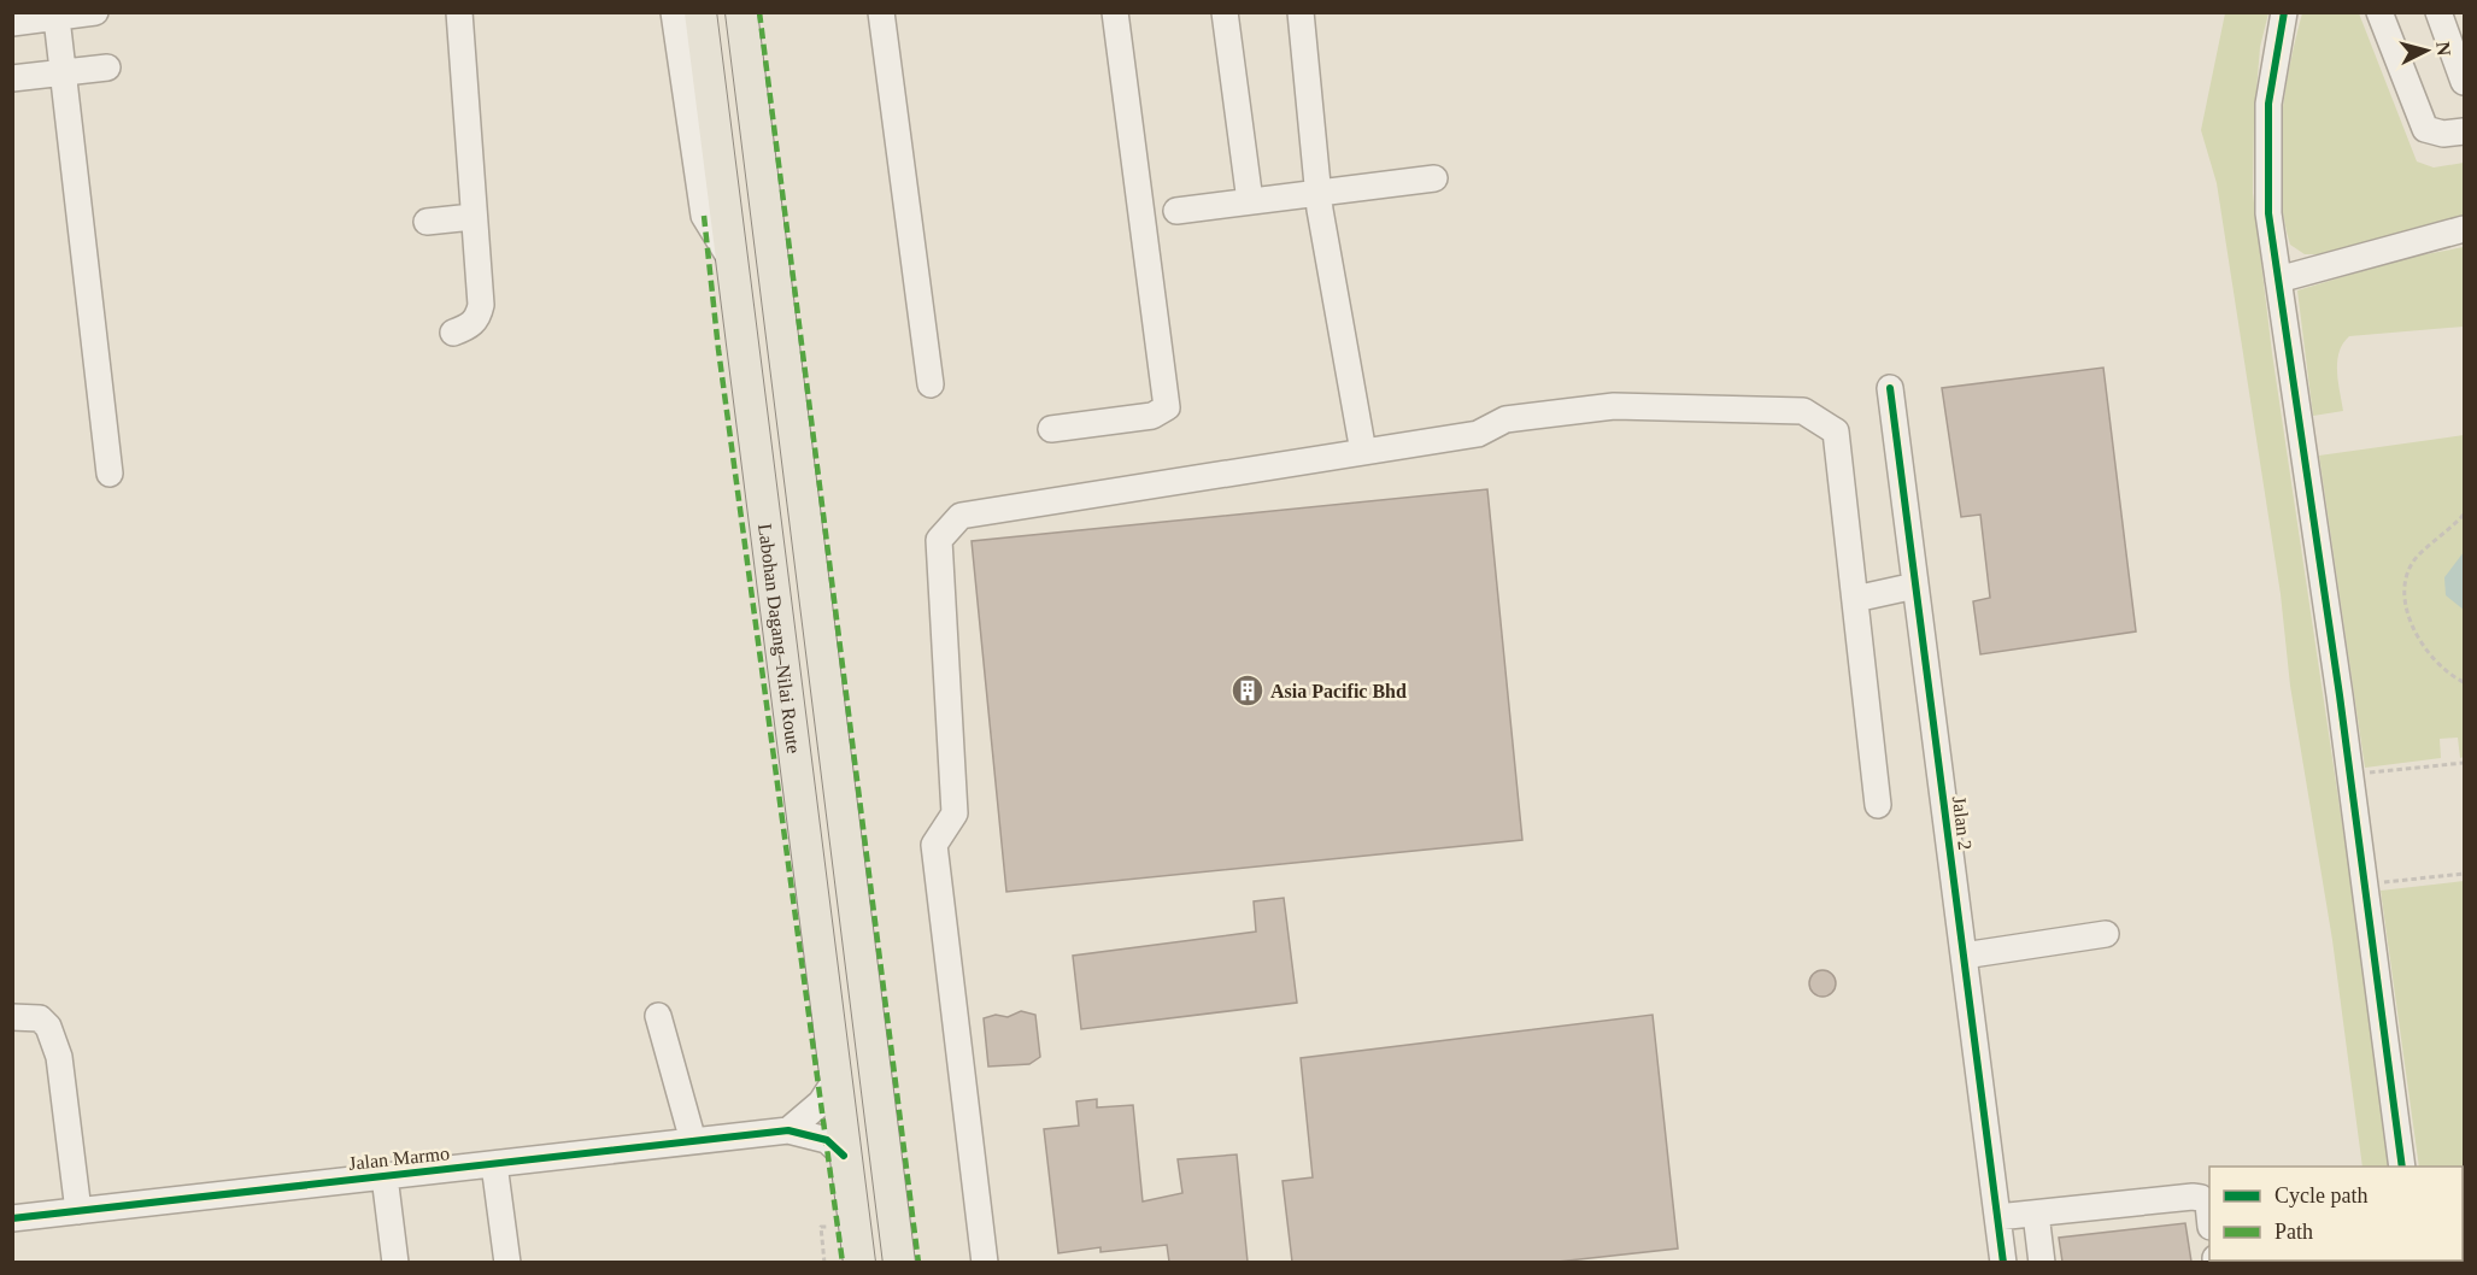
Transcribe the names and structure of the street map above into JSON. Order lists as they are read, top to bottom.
{
  "streets": {
    "main road": ["Labohan Dagang–Nilai Route"],
    "street": ["Jalan 2", "Jalan Marmo"]
  },
  "places": {
    "building": ["Asia Pacific Bhd"]
  },
  "legend": ["Cycle path", "Path"],
  "north": "right"
}
